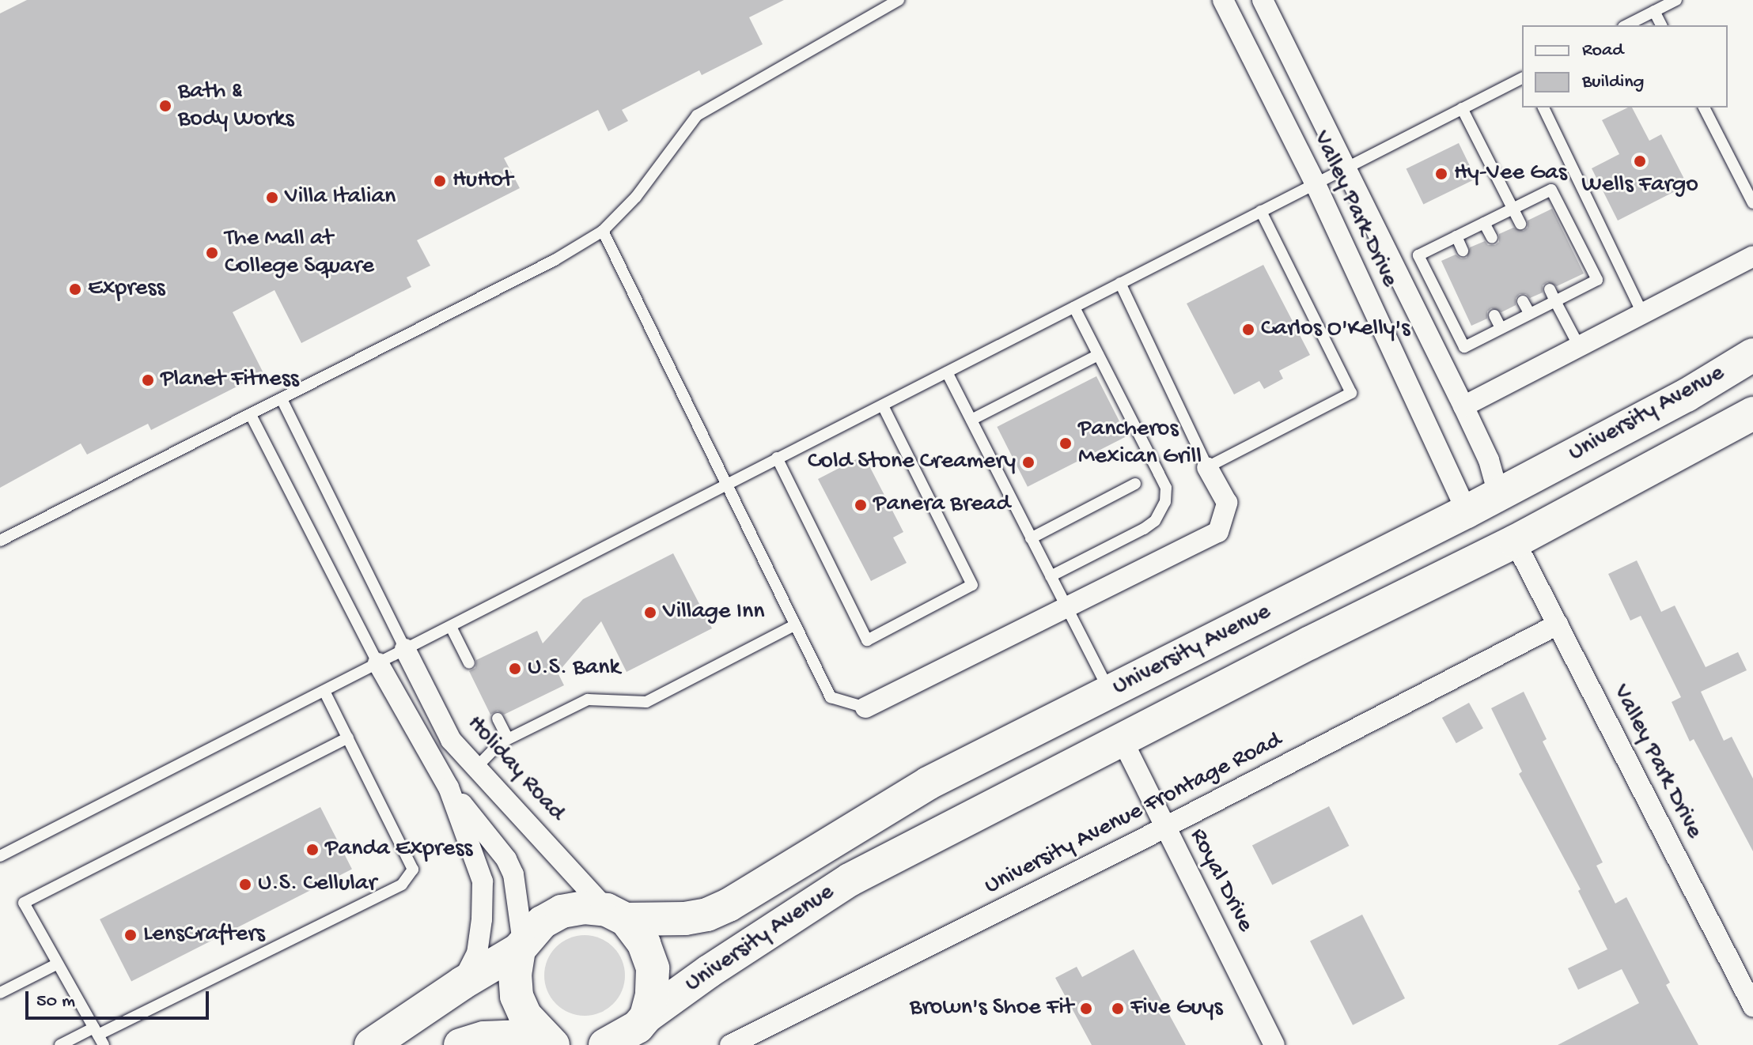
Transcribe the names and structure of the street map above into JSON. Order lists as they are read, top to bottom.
{
  "streets": {
    "main road": ["University Avenue"],
    "street": [
      "Valley Park Drive",
      "Holiday Road",
      "University Avenue Frontage Road",
      "Royal Drive"
    ]
  },
  "crossings": [
    ["Valley Park Drive", "University Avenue"],
    ["Valley Park Drive", "University Avenue Frontage Road"],
    ["University Avenue", "Holiday Road"],
    ["University Avenue", "Royal Drive"],
    ["University Avenue Frontage Road", "Royal Drive"]
  ],
  "places": [
    "Bath & Body Works",
    "Wells Fargo",
    "Hy-Vee Gas",
    "HuHot",
    "Villa Italian",
    "The Mall at College Square",
    "Express",
    "Carlos O'Kelly's",
    "Planet Fitness",
    "Pancheros Mexican Grill",
    "Cold Stone Creamery",
    "Panera Bread",
    "Village Inn",
    "U.S. Bank",
    "Panda Express",
    "U.S. Cellular",
    "LensCrafters",
    "Brown's Shoe Fit",
    "Five Guys"
  ],
  "legend": ["Road", "Building"],
  "scale_bar": "50 m"
}
